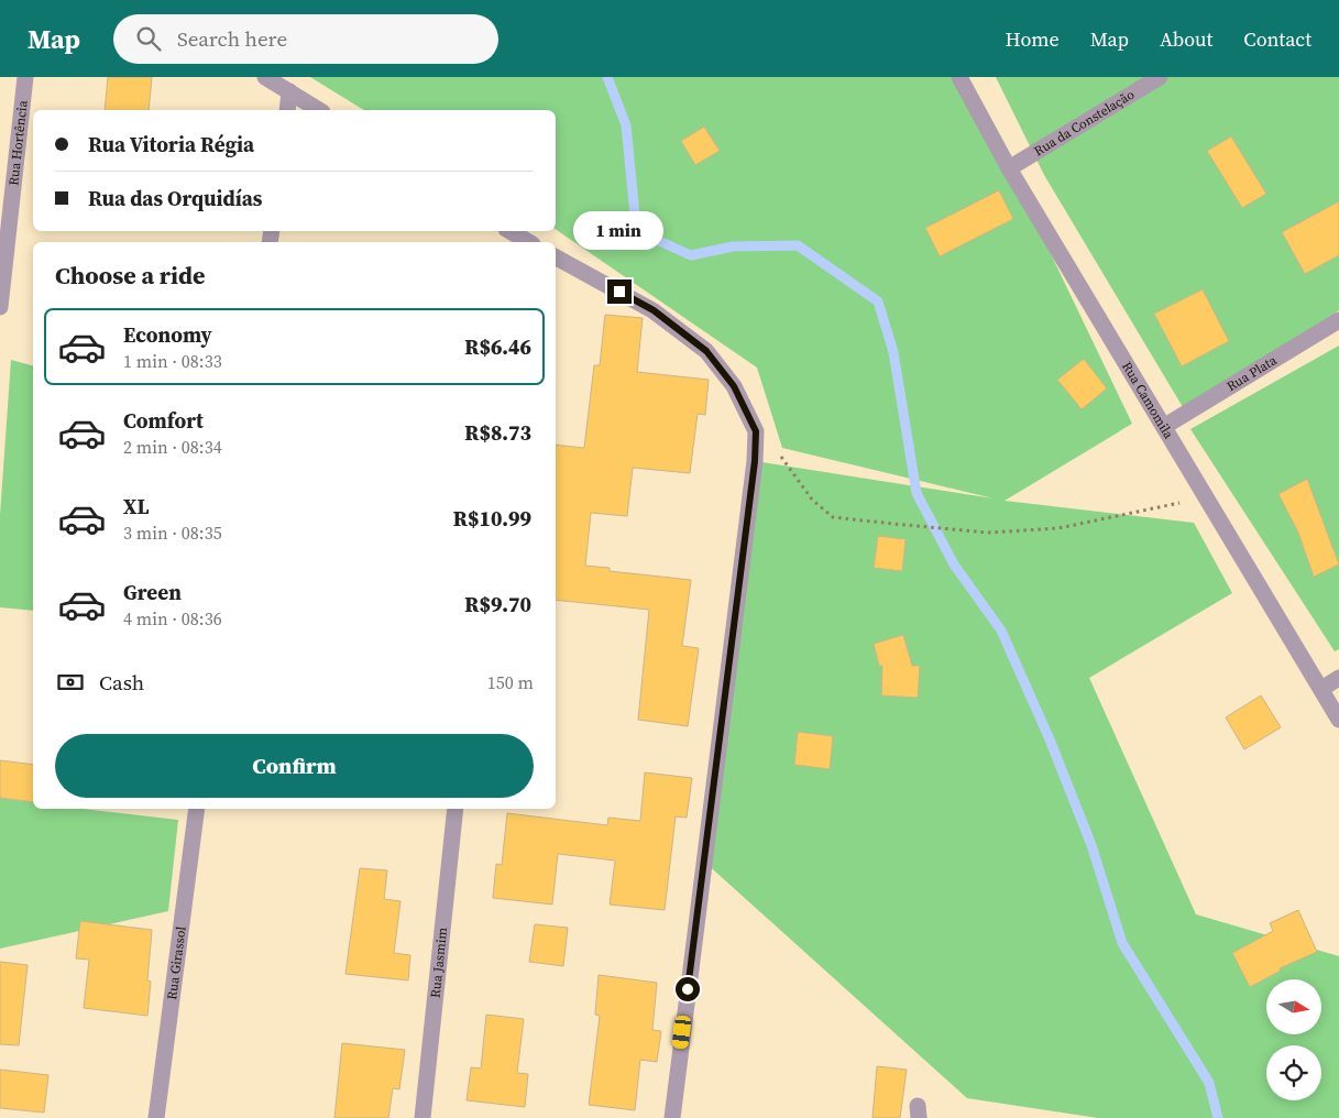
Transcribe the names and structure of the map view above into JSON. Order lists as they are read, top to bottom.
{
  "streets": {
    "street": [
      "Rua da Constelação",
      "Rua Hortência",
      "Rua Plata",
      "Rua Camomila",
      "Rua Girassol",
      "Rua Jasmim"
    ]
  },
  "crossings": [
    ["Rua da Constelação", "Rua Camomila"],
    ["Rua Plata", "Rua Camomila"]
  ],
  "north": "right",
  "page": {
    "header": "Map",
    "search": "Search here",
    "nav": [
      "Home",
      "Map",
      "About",
      "Contact"
    ],
    "banner": ["Rua Vitoria Régia", "Rua das Orquidías"],
    "bubble": "1 min",
    "heading": "Choose a ride",
    "list": [
      {
        "name": "Economy",
        "note": "1 min · 08:33",
        "value": "R$6.46"
      },
      {
        "name": "Comfort",
        "note": "2 min · 08:34",
        "value": "R$8.73"
      },
      {
        "name": "XL",
        "note": "3 min · 08:35",
        "value": "R$10.99"
      },
      {
        "name": "Green",
        "note": "4 min · 08:36",
        "value": "R$9.70"
      }
    ],
    "pay": ["Cash", "150 m"],
    "buttons": "Confirm"
  }
}
